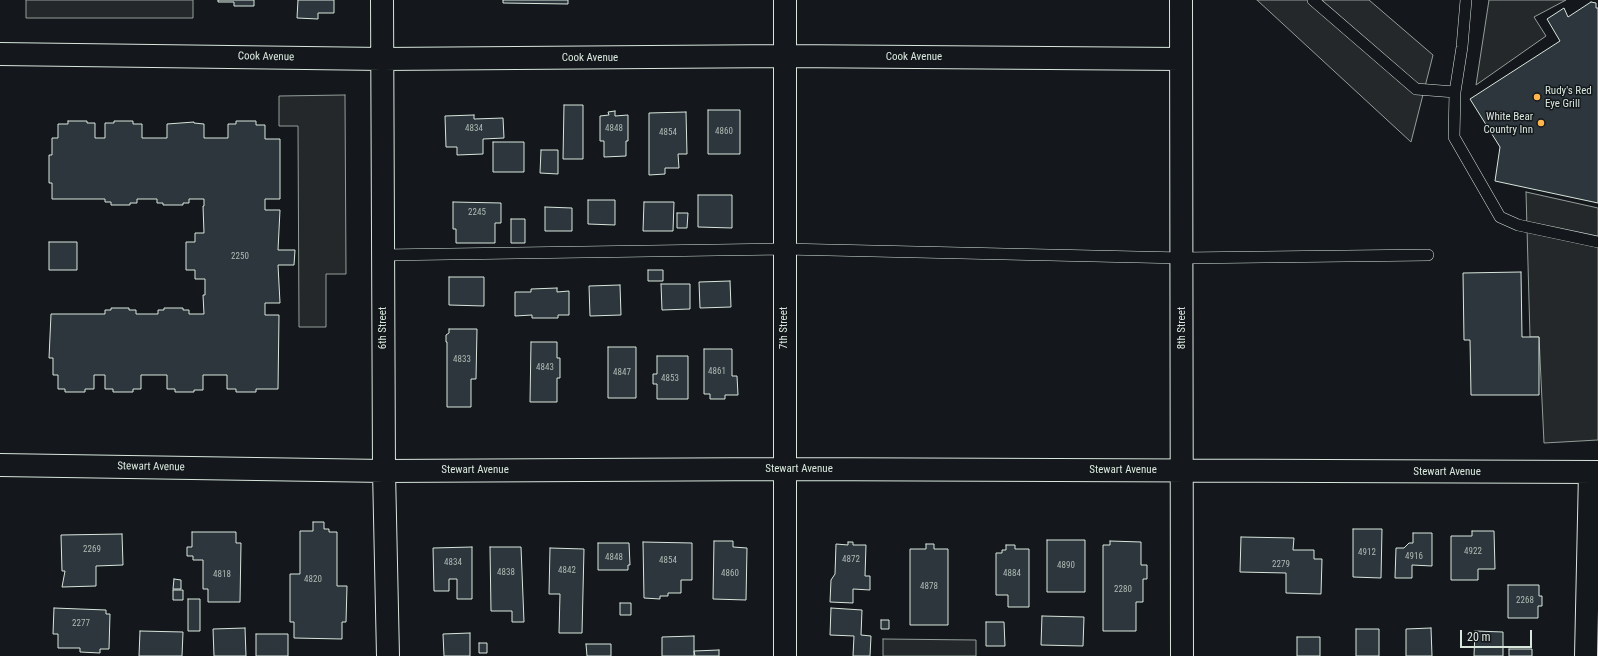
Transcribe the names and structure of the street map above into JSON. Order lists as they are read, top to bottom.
{
  "streets": {
    "street": [
      "Cook Avenue",
      "6th Street",
      "7th Street",
      "8th Street",
      "Stewart Avenue"
    ]
  },
  "crossings": [
    ["Cook Avenue", "6th Street"],
    ["Cook Avenue", "7th Street"],
    ["Cook Avenue", "8th Street"],
    ["6th Street", "Stewart Avenue"],
    ["7th Street", "Stewart Avenue"],
    ["8th Street", "Stewart Avenue"]
  ],
  "places": ["Rudy's Red Eye Grill", "White Bear Country Inn"],
  "house_numbers": [
    "4834",
    "4848",
    "4860",
    "4854",
    "2245",
    "2250",
    "4833",
    "4843",
    "4861",
    "4847",
    "4853",
    "2269",
    "4922",
    "4912",
    "4916",
    "4848",
    "4872",
    "4854",
    "4834",
    "2279",
    "4890",
    "4842",
    "4838",
    "4860",
    "4884",
    "4818",
    "4820",
    "4878",
    "2280",
    "2268",
    "2277"
  ],
  "scale_bar": "20 m"
}
